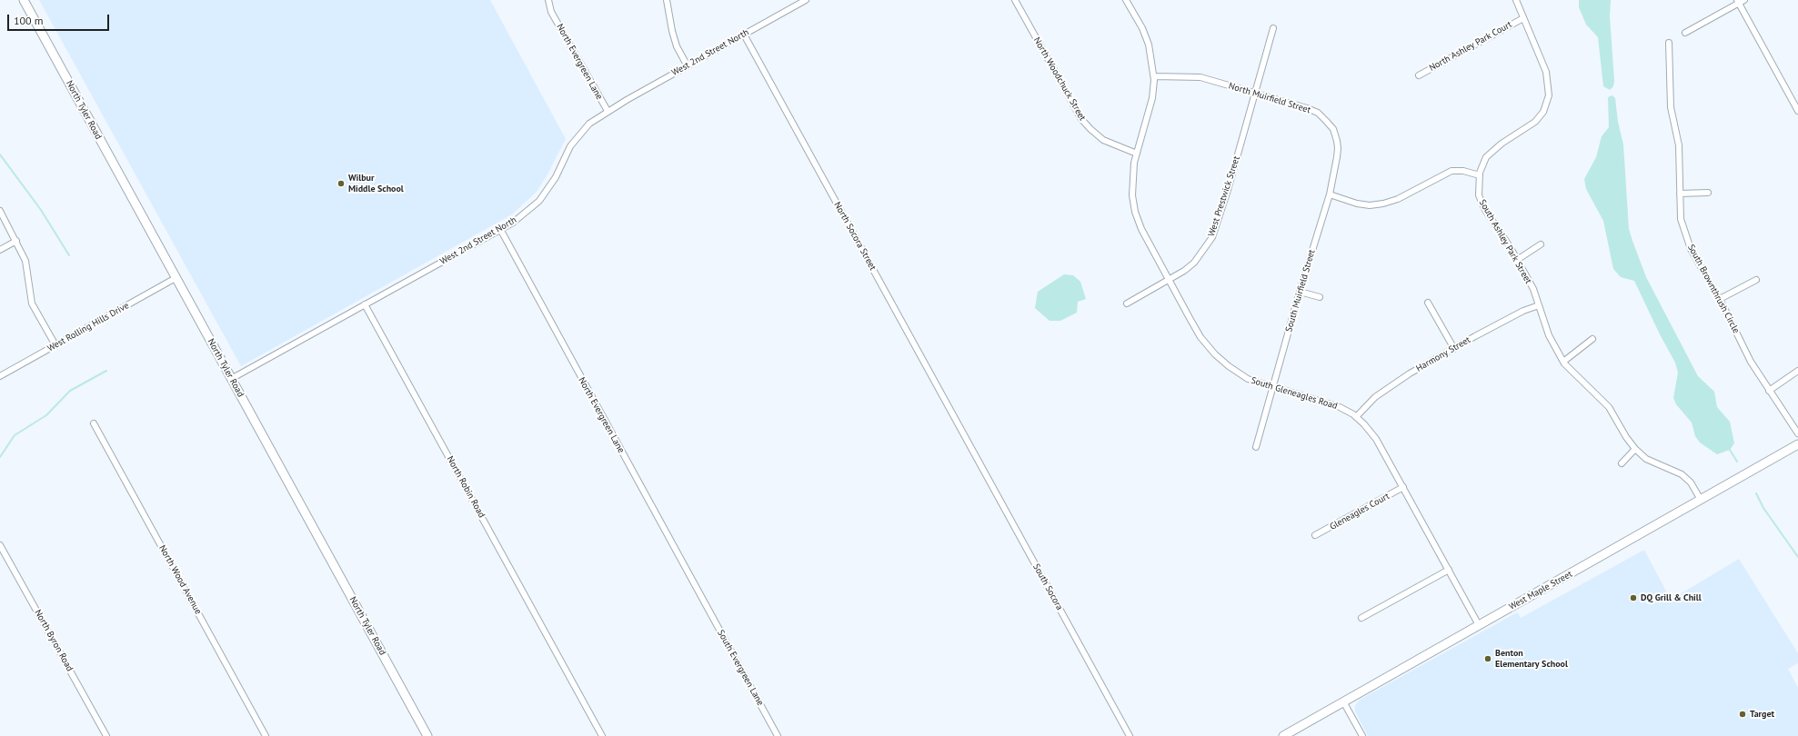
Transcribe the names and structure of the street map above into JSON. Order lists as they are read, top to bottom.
{
  "streets": {
    "main road": ["North Tyler Road", "West Maple Street"],
    "street": [
      "North Ashley Park Court",
      "West 2nd Street North",
      "North Evergreen Lane",
      "North Woodchuck Street",
      "North Muirfield Street",
      "West Prestwick Street",
      "North Socora Street",
      "South Ashley Park Street",
      "South Brownthrush Circle",
      "South Muirfield Street",
      "West Rolling Hills Drive",
      "Harmony Street",
      "South Gleneagles Road",
      "North Robin Road",
      "Gleneagles Court",
      "North Wood Avenue",
      "South Socora",
      "North Byron Road",
      "South Evergreen Lane"
    ]
  },
  "crossings": [
    ["North Ashley Park Court", "South Ashley Park Street"],
    ["West 2nd Street North", "North Evergreen Lane"],
    ["West 2nd Street North", "North Tyler Road"],
    ["West 2nd Street North", "North Socora Street"],
    ["West 2nd Street North", "North Robin Road"],
    ["North Evergreen Lane", "South Evergreen Lane"],
    ["North Woodchuck Street", "South Gleneagles Road"],
    ["North Muirfield Street", "West Prestwick Street"],
    ["North Muirfield Street", "South Muirfield Street"],
    ["North Muirfield Street", "South Gleneagles Road"],
    ["North Tyler Road", "West Rolling Hills Drive"],
    ["West Prestwick Street", "South Gleneagles Road"],
    ["North Socora Street", "South Socora"],
    ["South Ashley Park Street", "Harmony Street"],
    ["South Ashley Park Street", "West Maple Street"],
    ["South Muirfield Street", "South Gleneagles Road"],
    ["Harmony Street", "South Gleneagles Road"],
    ["South Gleneagles Road", "Gleneagles Court"],
    ["South Gleneagles Road", "West Maple Street"]
  ],
  "places": [
    "Wilbur Middle School",
    "DQ Grill & Chill",
    "Benton Elementary School",
    "Target"
  ],
  "scale_bar": "100 m"
}
